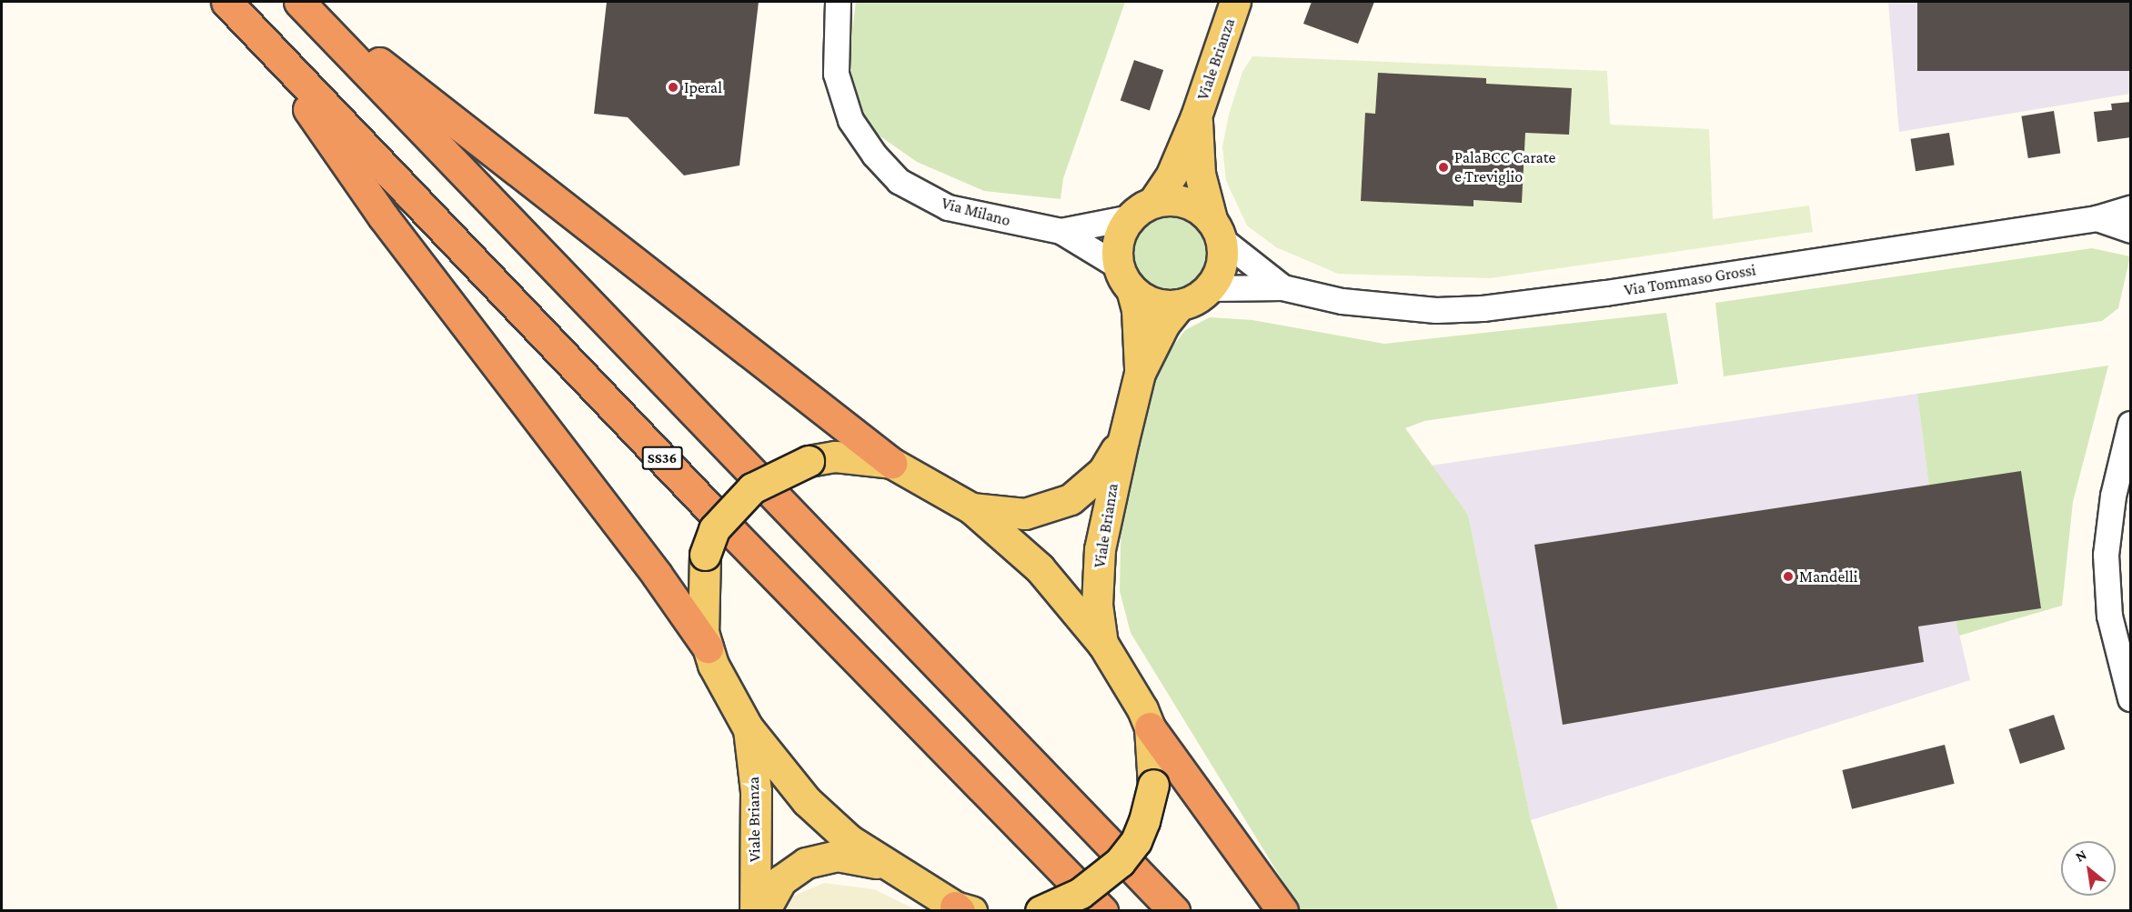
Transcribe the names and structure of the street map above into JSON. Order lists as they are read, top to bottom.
{
  "streets": {
    "highway": ["SS36"],
    "main road": ["Viale Brianza"],
    "street": ["Via Milano", "Via Tommaso Grossi"]
  },
  "crossings": [
    ["Viale Brianza", "Via Milano"],
    ["Viale Brianza", "Via Tommaso Grossi"],
    ["Via Milano", "Via Tommaso Grossi"]
  ],
  "places": ["Iperal", "PalaBCC Carate e Treviglio", "Mandelli"],
  "north": "top left"
}
